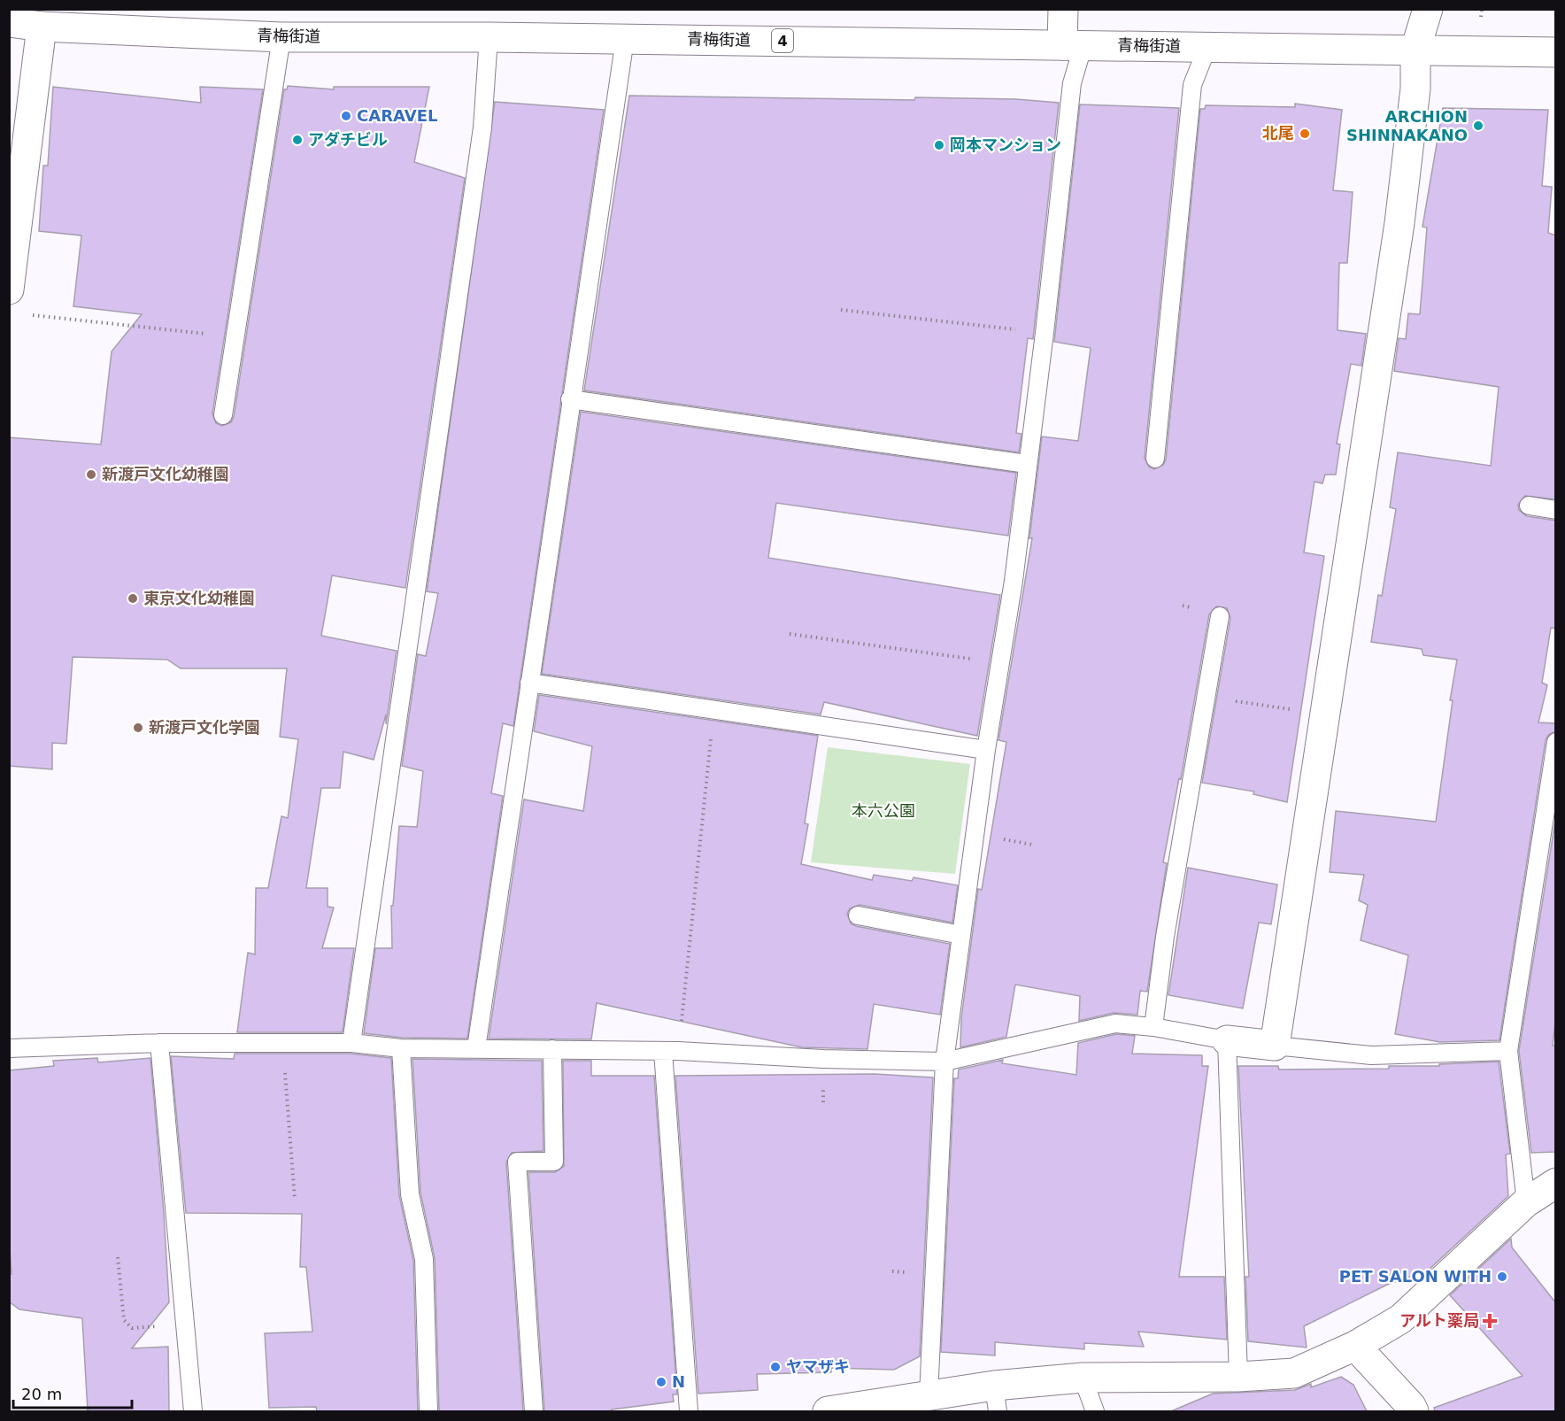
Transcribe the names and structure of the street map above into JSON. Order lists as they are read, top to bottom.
{
  "streets": {
    "street": ["青梅街道", "4"]
  },
  "parks": ["本六公園"],
  "places": {
    "other": [
      "CARAVEL",
      "ARCHION SHINNAKANO",
      "北尾",
      "アダチビル",
      "岡本マンション",
      "新渡戸文化幼稚園",
      "東京文化幼稚園",
      "新渡戸文化学園",
      "PET SALON WITH",
      "ヤマザキ",
      "N"
    ],
    "health": ["アルト薬局"]
  },
  "scale_bar": "20 m"
}
